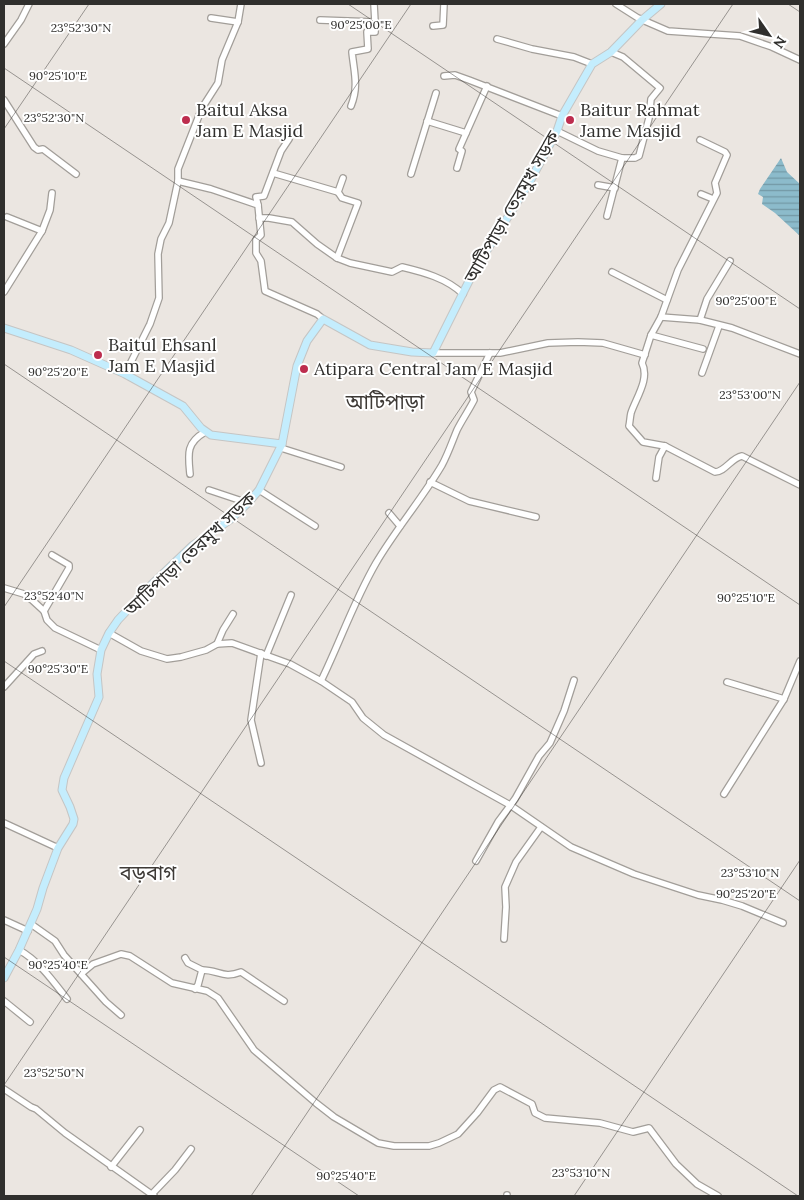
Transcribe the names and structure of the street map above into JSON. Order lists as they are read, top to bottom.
{
  "streets": {
    "main road": ["আটিপাড়া তেরমুখ সড়ক"]
  },
  "districts": ["আটিপাড়া", "বড়বাগ"],
  "places": [
    "Baitul Aksa Jam E Masjid",
    "Baitur Rahmat Jame Masjid",
    "Baitul Ehsanl Jam E Masjid",
    "Atipara Central Jam E Masjid"
  ],
  "north": "bottom right",
  "coordinates": [
    "90°25'00\"E",
    "23°52'30\"N",
    "90°25'10\"E",
    "90°25'20\"E",
    "23°53'00\"N",
    "23°52'40\"N",
    "90°25'30\"E",
    "23°53'10\"N",
    "90°25'40\"E",
    "23°52'50\"N"
  ]
}
